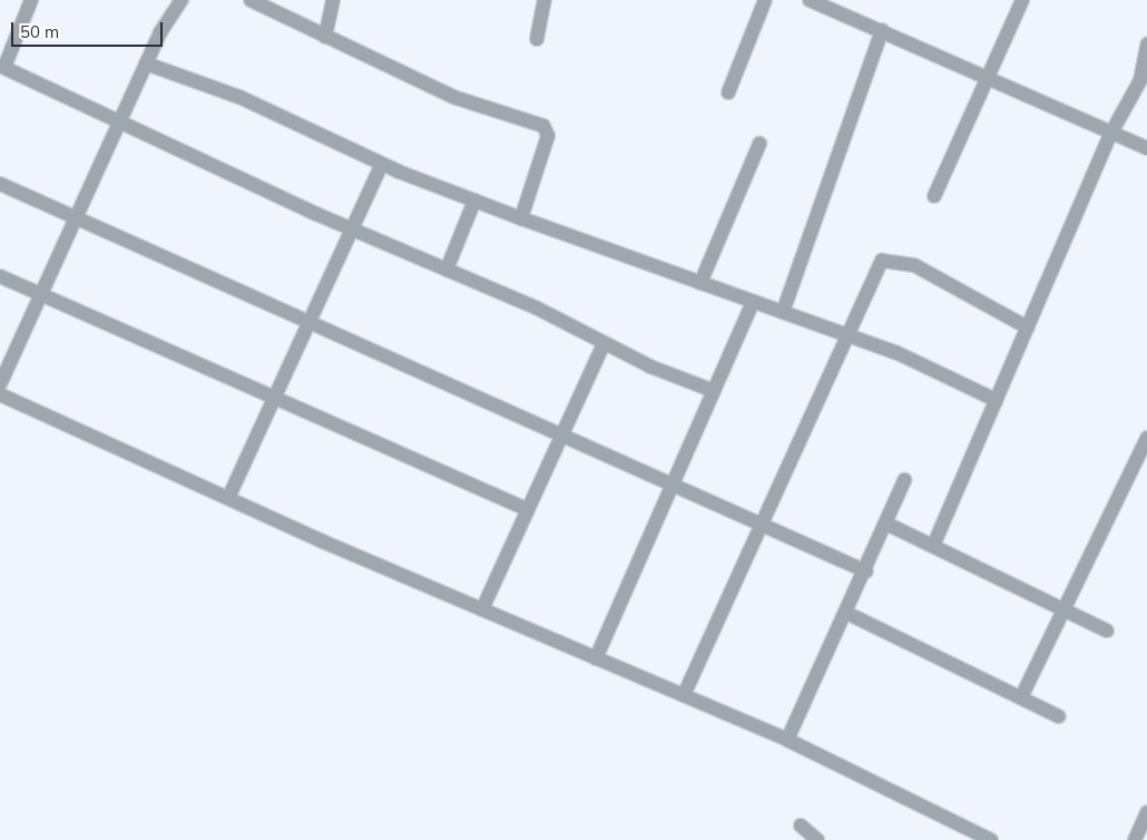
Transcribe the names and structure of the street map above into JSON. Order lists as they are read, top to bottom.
{
  "scale_bar": "50 m"
}
